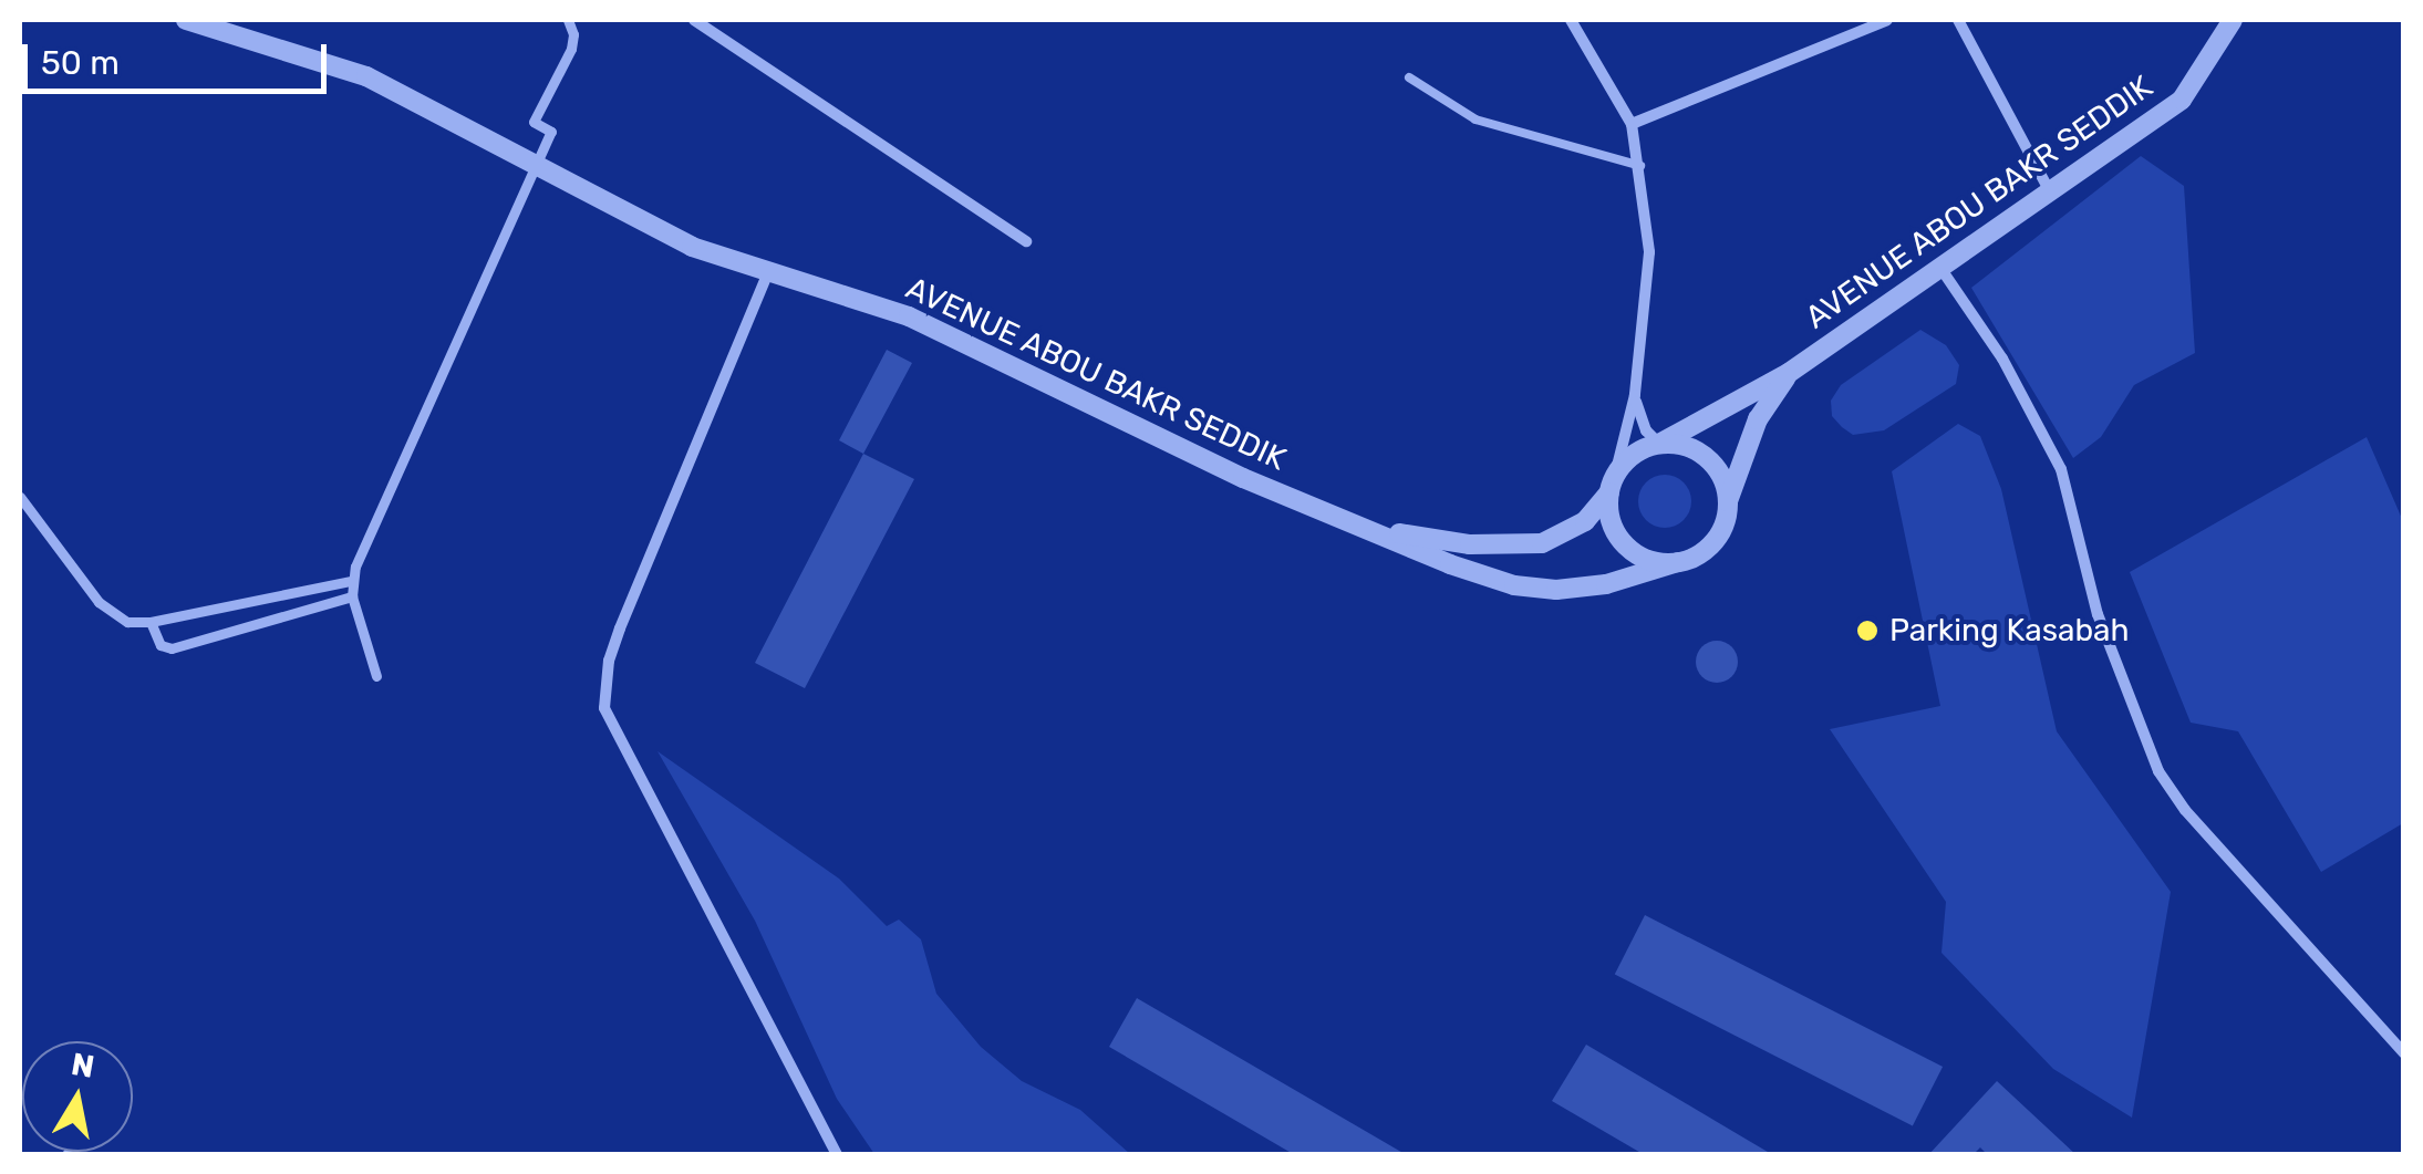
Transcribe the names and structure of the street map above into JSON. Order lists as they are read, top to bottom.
{
  "streets": {
    "street": ["AVENUE ABOU BAKR SEDDIK"]
  },
  "places": ["Parking Kasabah"],
  "scale_bar": "50 m",
  "north": "top"
}
